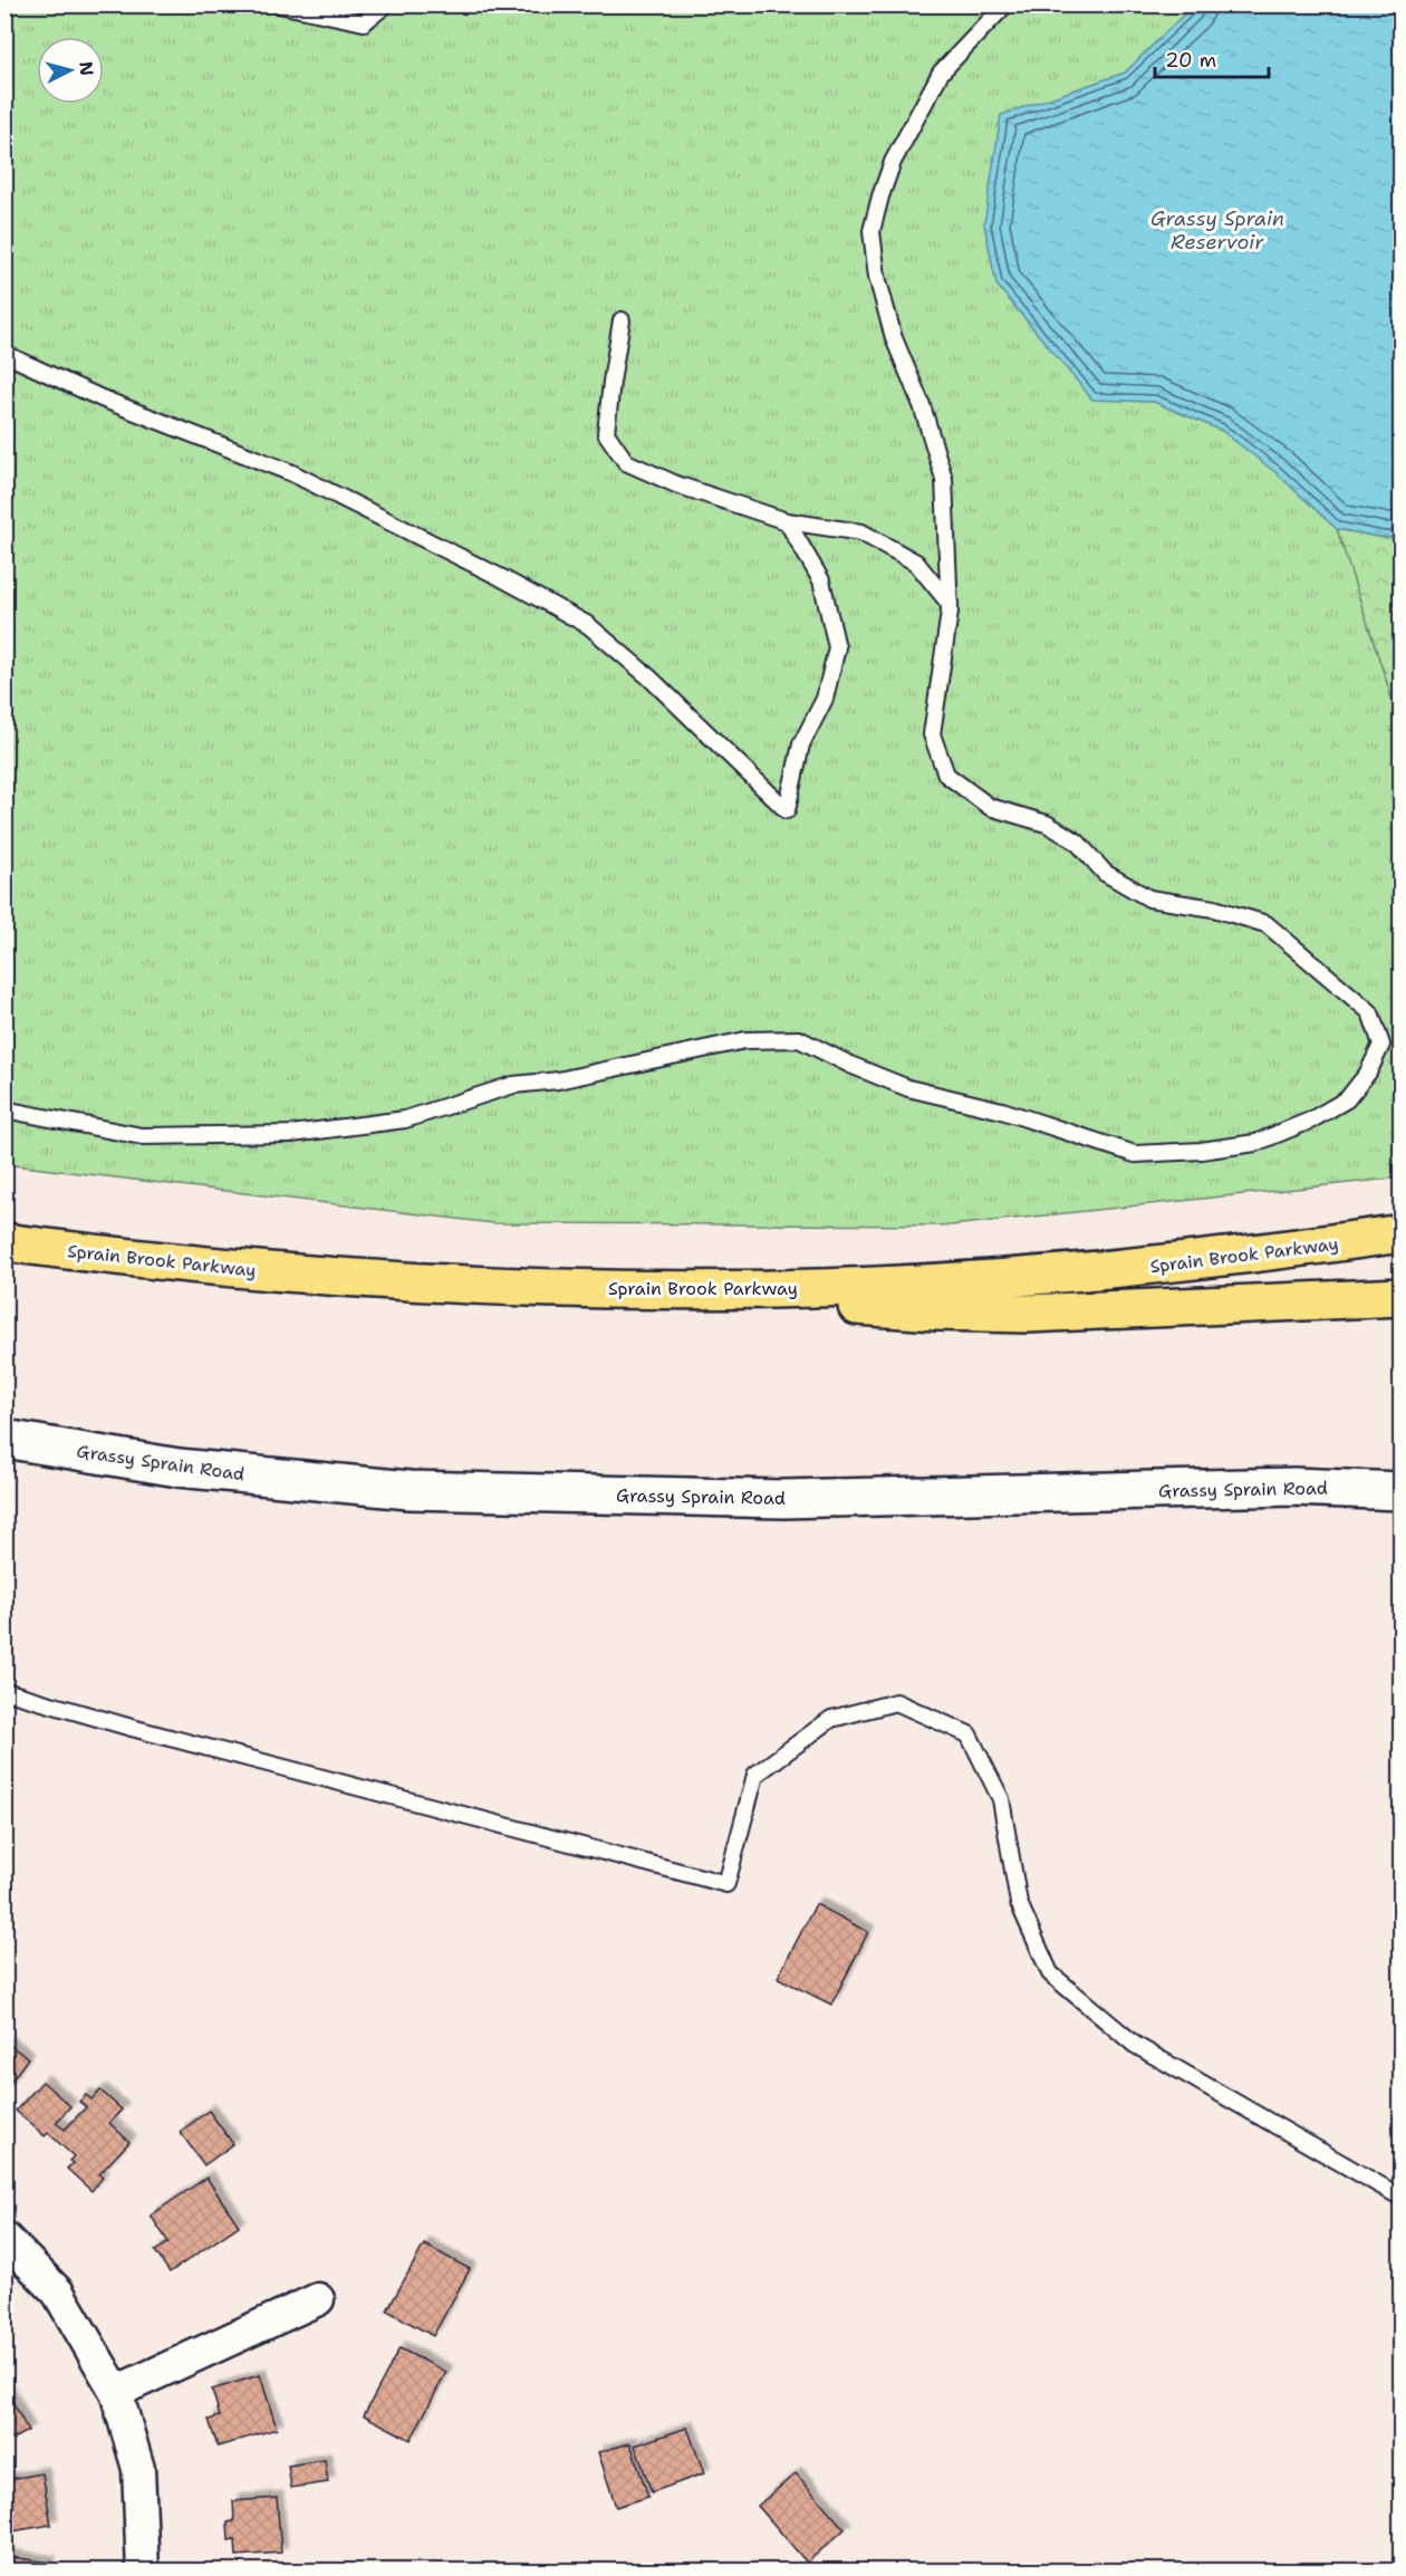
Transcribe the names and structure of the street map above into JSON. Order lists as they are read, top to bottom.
{
  "streets": {
    "highway": ["Sprain Brook Parkway"],
    "street": ["Grassy Sprain Road"]
  },
  "water": ["Grassy Sprain Reservoir"],
  "scale_bar": "20 m",
  "north": "right"
}
